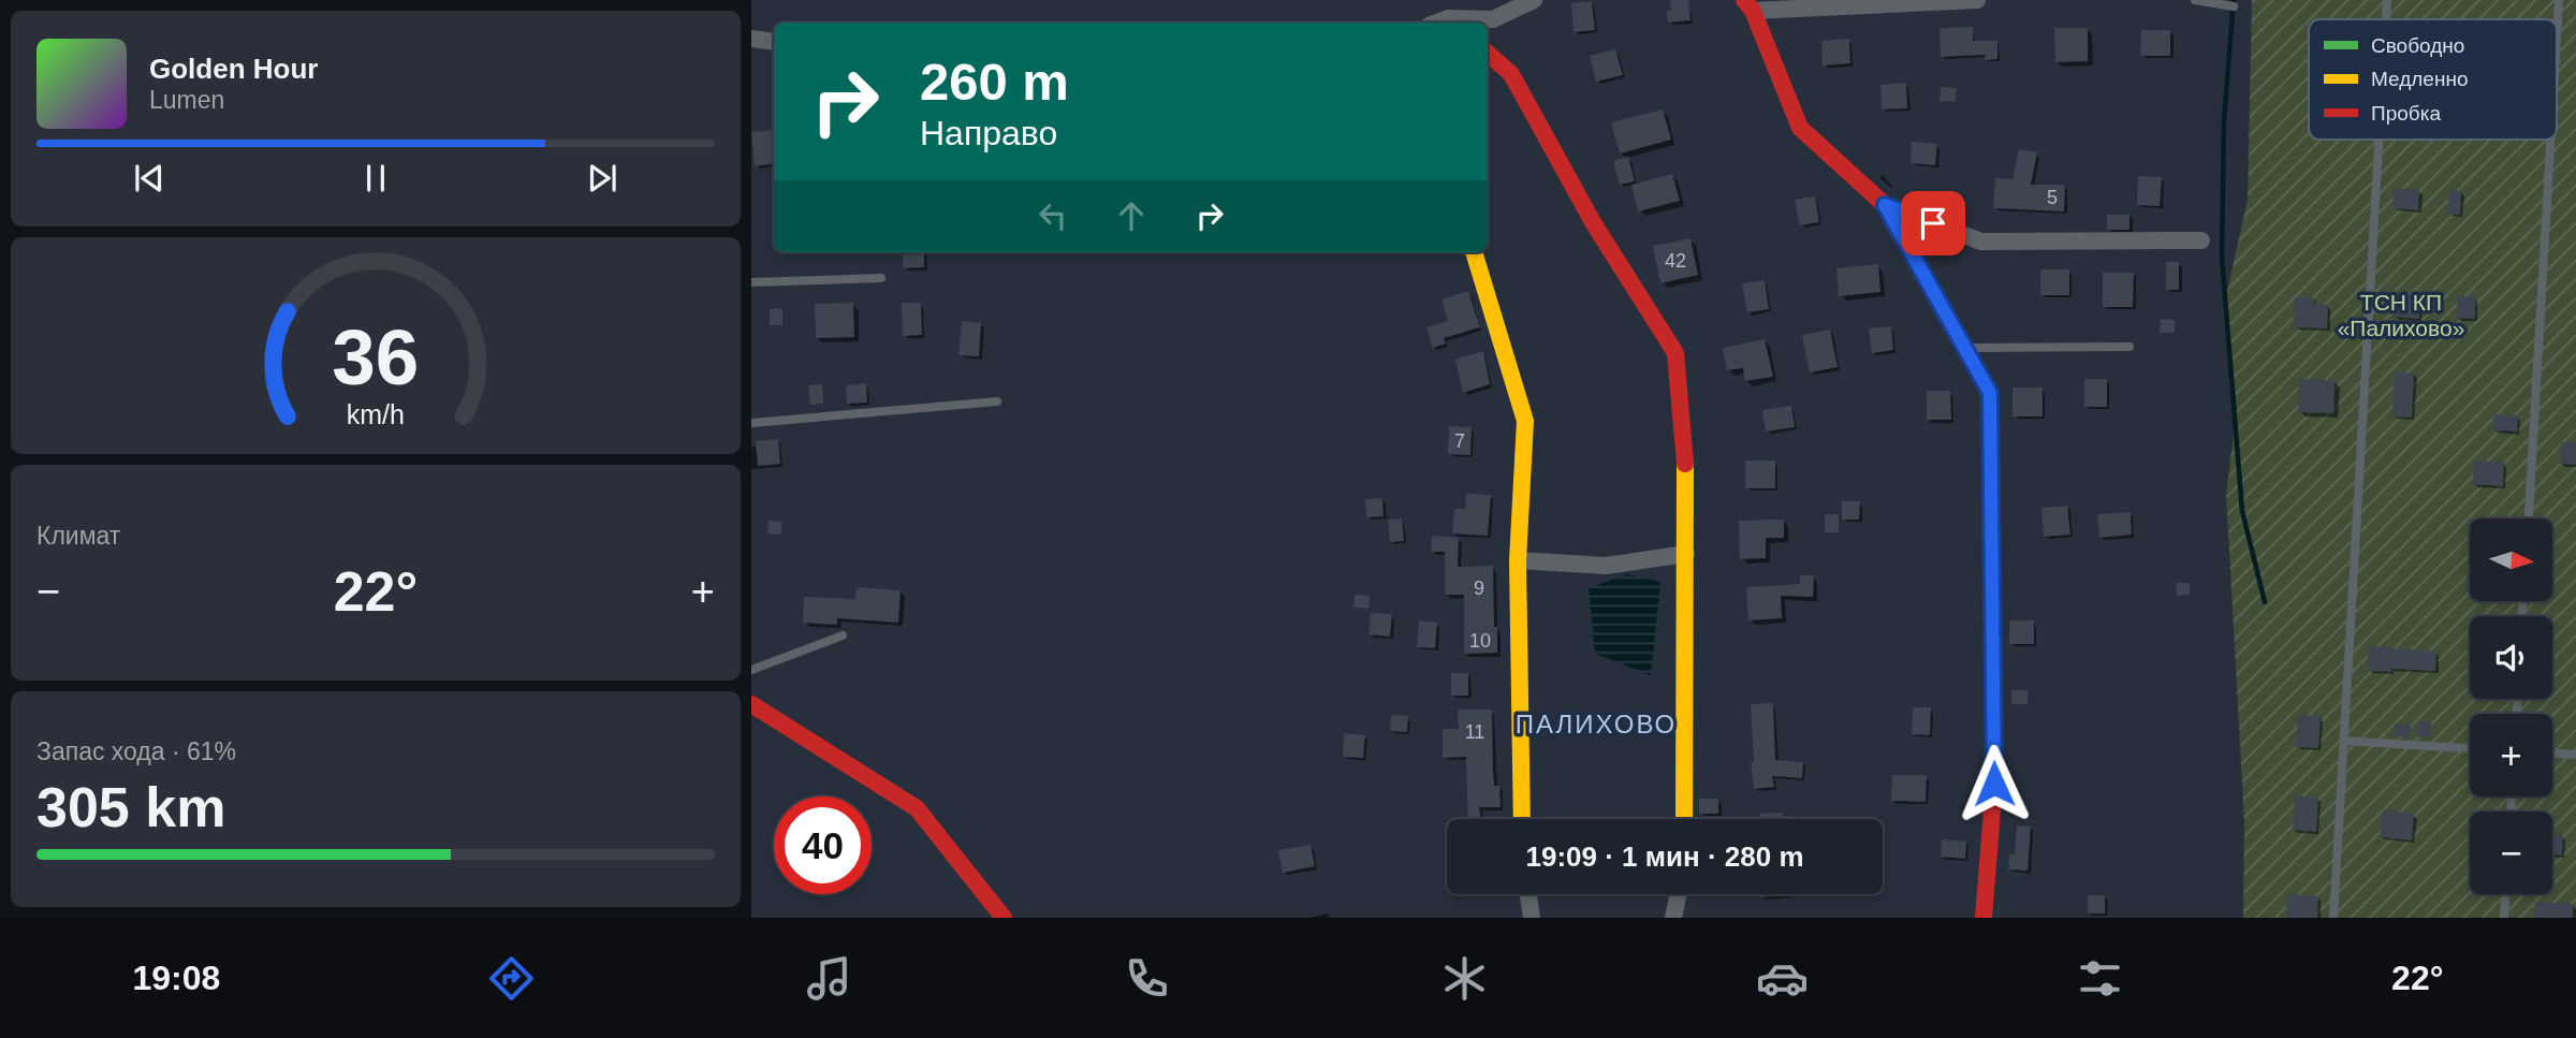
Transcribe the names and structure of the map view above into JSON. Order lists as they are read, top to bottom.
{
  "districts": ["ПАЛИХОВО"],
  "parks": ["ТСН КП «Палихово»"],
  "house_numbers": [
    "5",
    "42",
    "7",
    "9",
    "10",
    "11"
  ],
  "legend": ["Свободно", "Медленно", "Пробка"],
  "north": "right",
  "page": {
    "turn": ["260 m", "Направо"],
    "song": ["Golden Hour", "Lumen"],
    "tile": [
      "Климат",
      ["Запас хода · 61%", "305 km"]
    ],
    "map_buttons": ["+", "−"],
    "heat": ["−", "22°", "+"],
    "limit": "40",
    "trip": "19:09 · 1 мин · 280 m",
    "tabs": ["19:08", "22°"],
    "gauge": ["36", "km/h"]
  }
}
